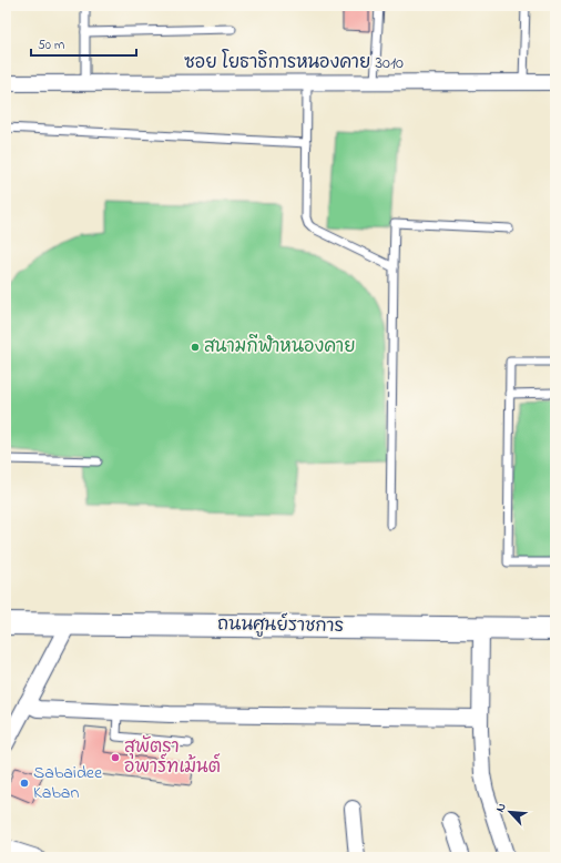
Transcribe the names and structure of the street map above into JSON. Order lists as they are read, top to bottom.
{
  "streets": {
    "street": ["ซอย โยธาธิการหนองคาย 3010", "ถนนศูนย์ราชการ"]
  },
  "places": ["สนามกีฬาหนองคาย", "สุพัตรา อพาร์ทเม้นต์", "Sabaidee Kaban"],
  "scale_bar": "50 m",
  "north": "top left"
}
